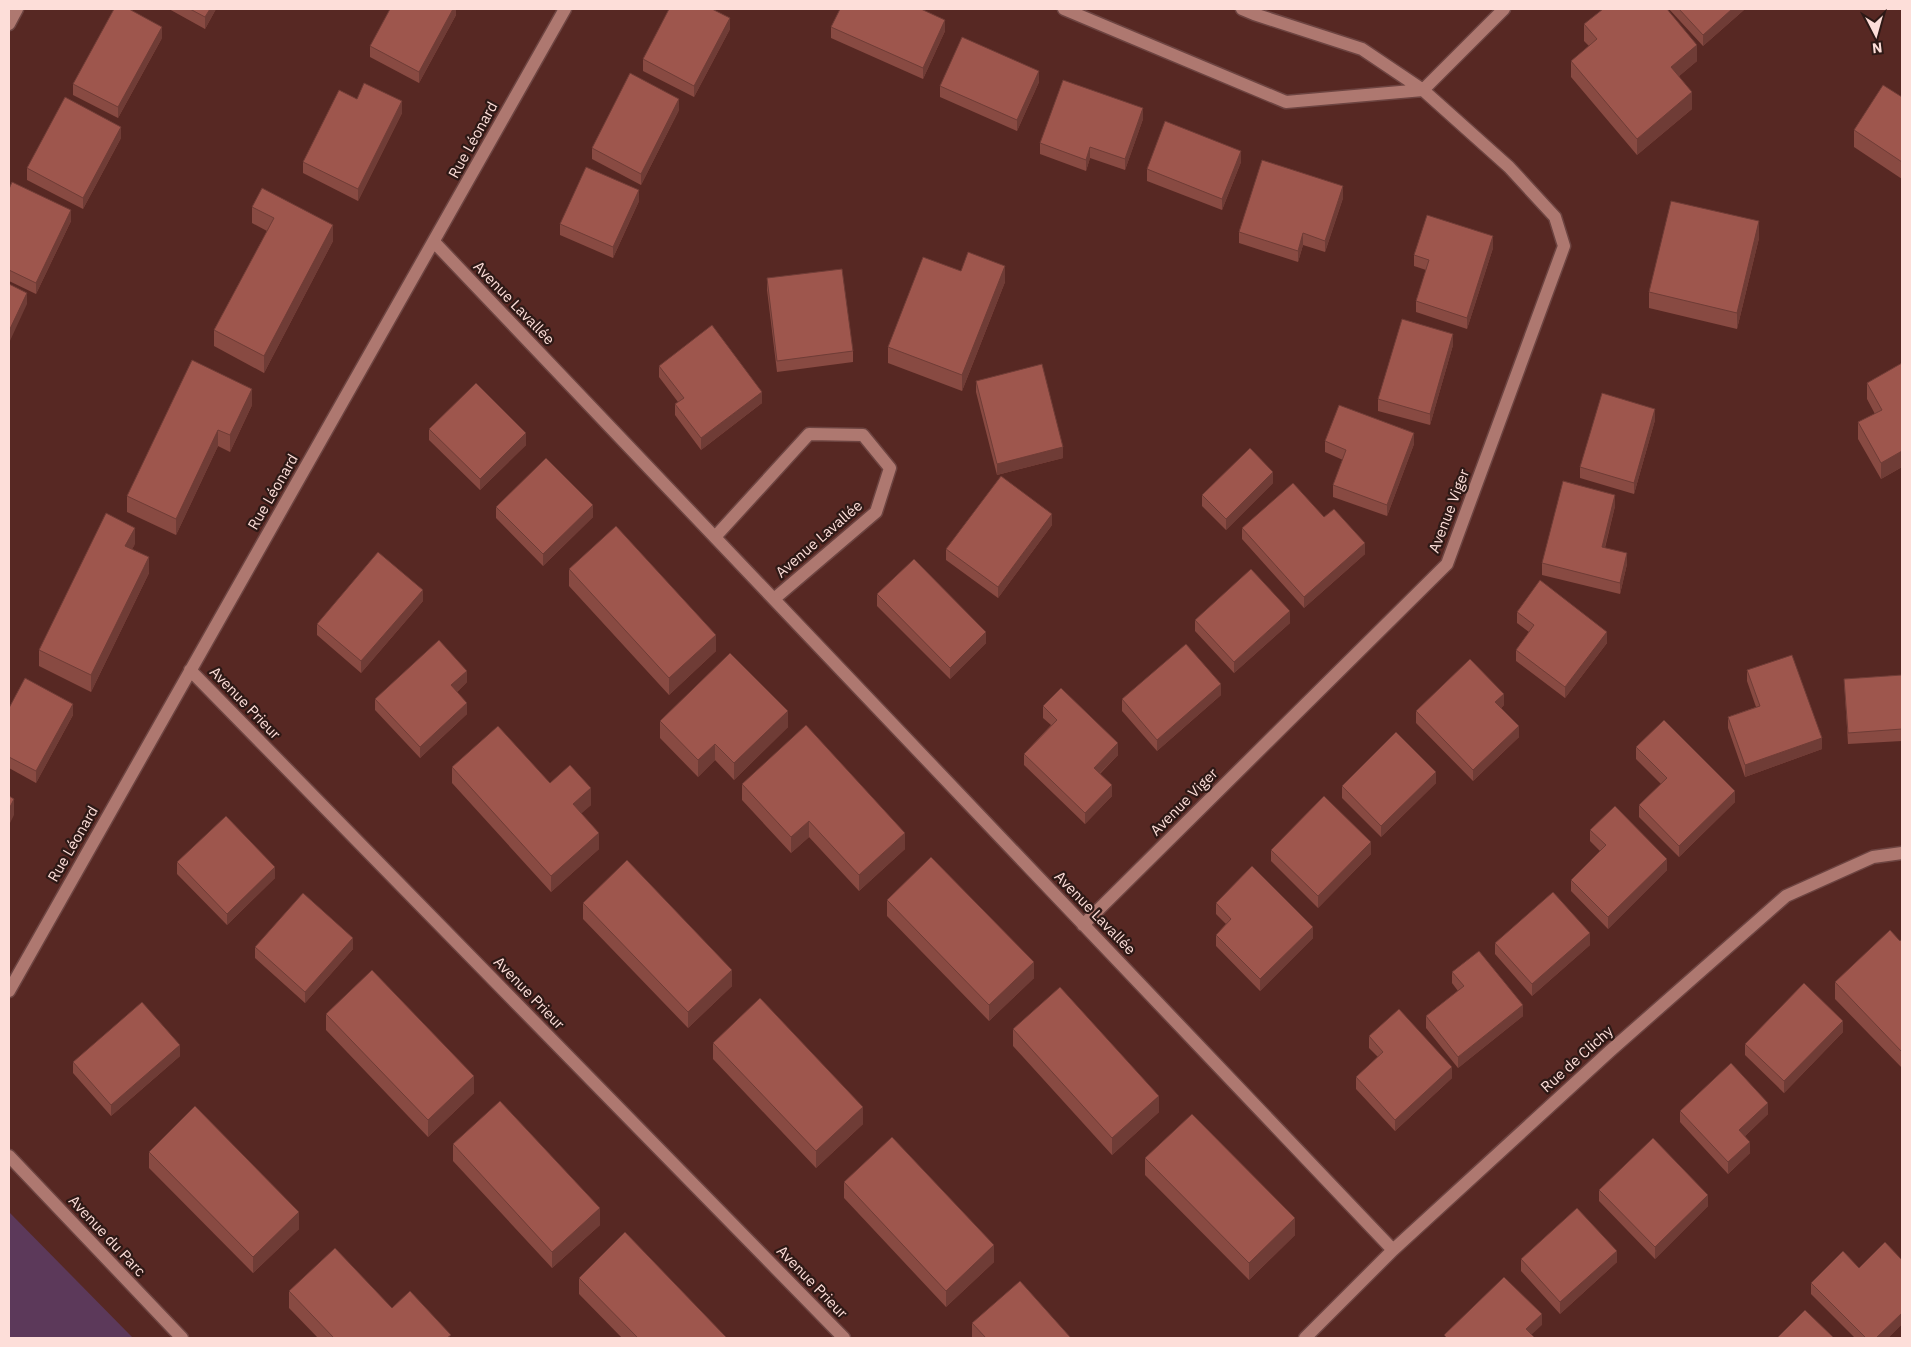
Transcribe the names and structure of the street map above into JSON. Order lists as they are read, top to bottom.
{
  "streets": {
    "street": [
      "Rue Léonard",
      "Avenue Lavallée",
      "Avenue Viger",
      "Avenue Prieur",
      "Rue de Clichy",
      "Avenue du Parc"
    ]
  },
  "crossings": [
    ["Rue Léonard", "Avenue Lavallée"],
    ["Rue Léonard", "Avenue Prieur"],
    ["Avenue Lavallée", "Avenue Viger"],
    ["Avenue Lavallée", "Rue de Clichy"]
  ],
  "north": "bottom"
}
